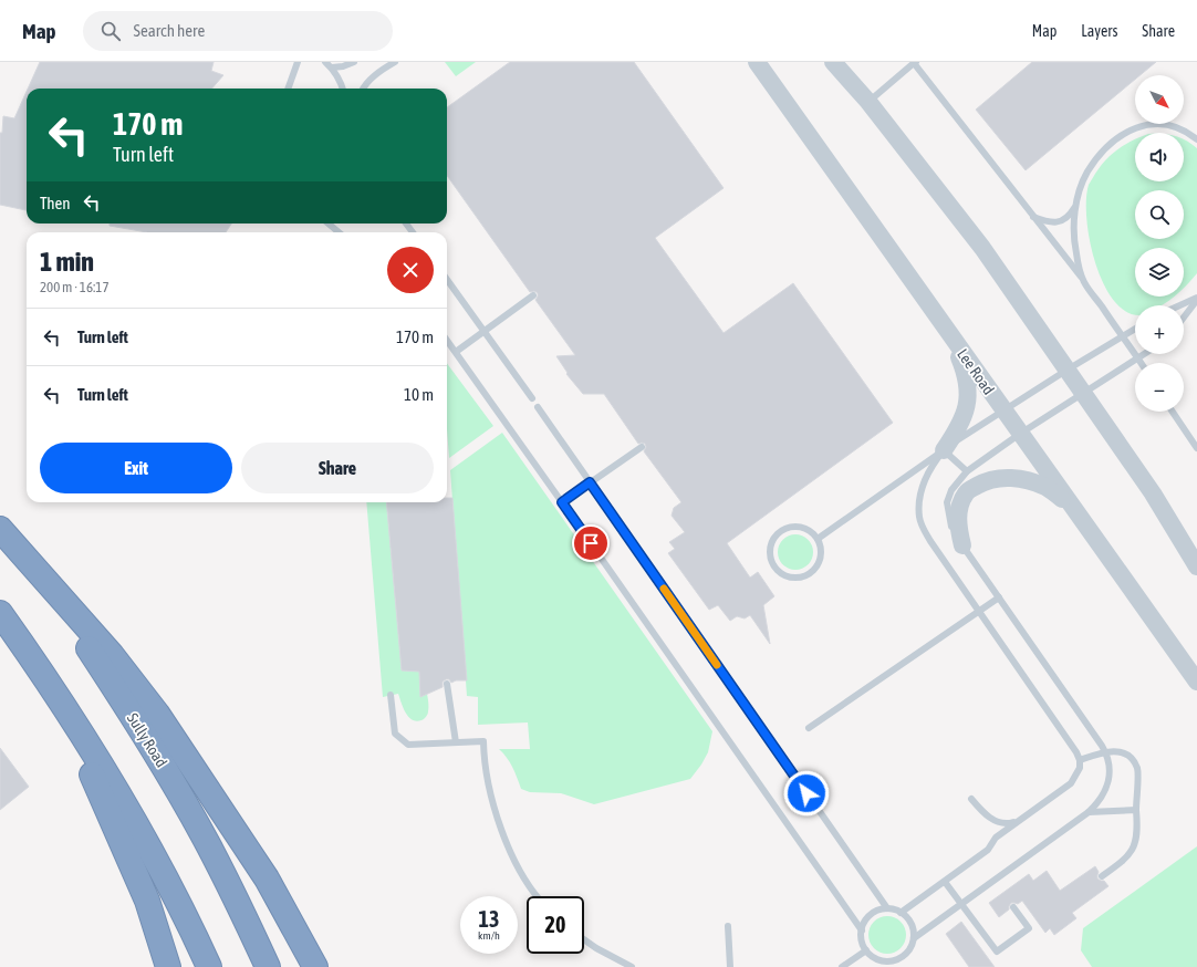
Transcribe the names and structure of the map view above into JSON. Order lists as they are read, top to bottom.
{
  "streets": {
    "highway": ["Sully Road"],
    "street": ["Lee Road"]
  },
  "north": "bottom right",
  "page": {
    "header": "Map",
    "search": "Search here",
    "nav": ["Map", "Layers", "Share"],
    "map_buttons": ["+", "−"],
    "turn": ["170 m", "Turn left"],
    "then": "Then",
    "heading": ["1 min", "200 m · 16:17"],
    "list": [
      {
        "name": "Turn left",
        "value": "170 m"
      },
      {
        "name": "Turn left",
        "value": "10 m"
      }
    ],
    "buttons": ["Exit", "Share"],
    "speed": "13 km/h",
    "limit": "20"
  }
}
